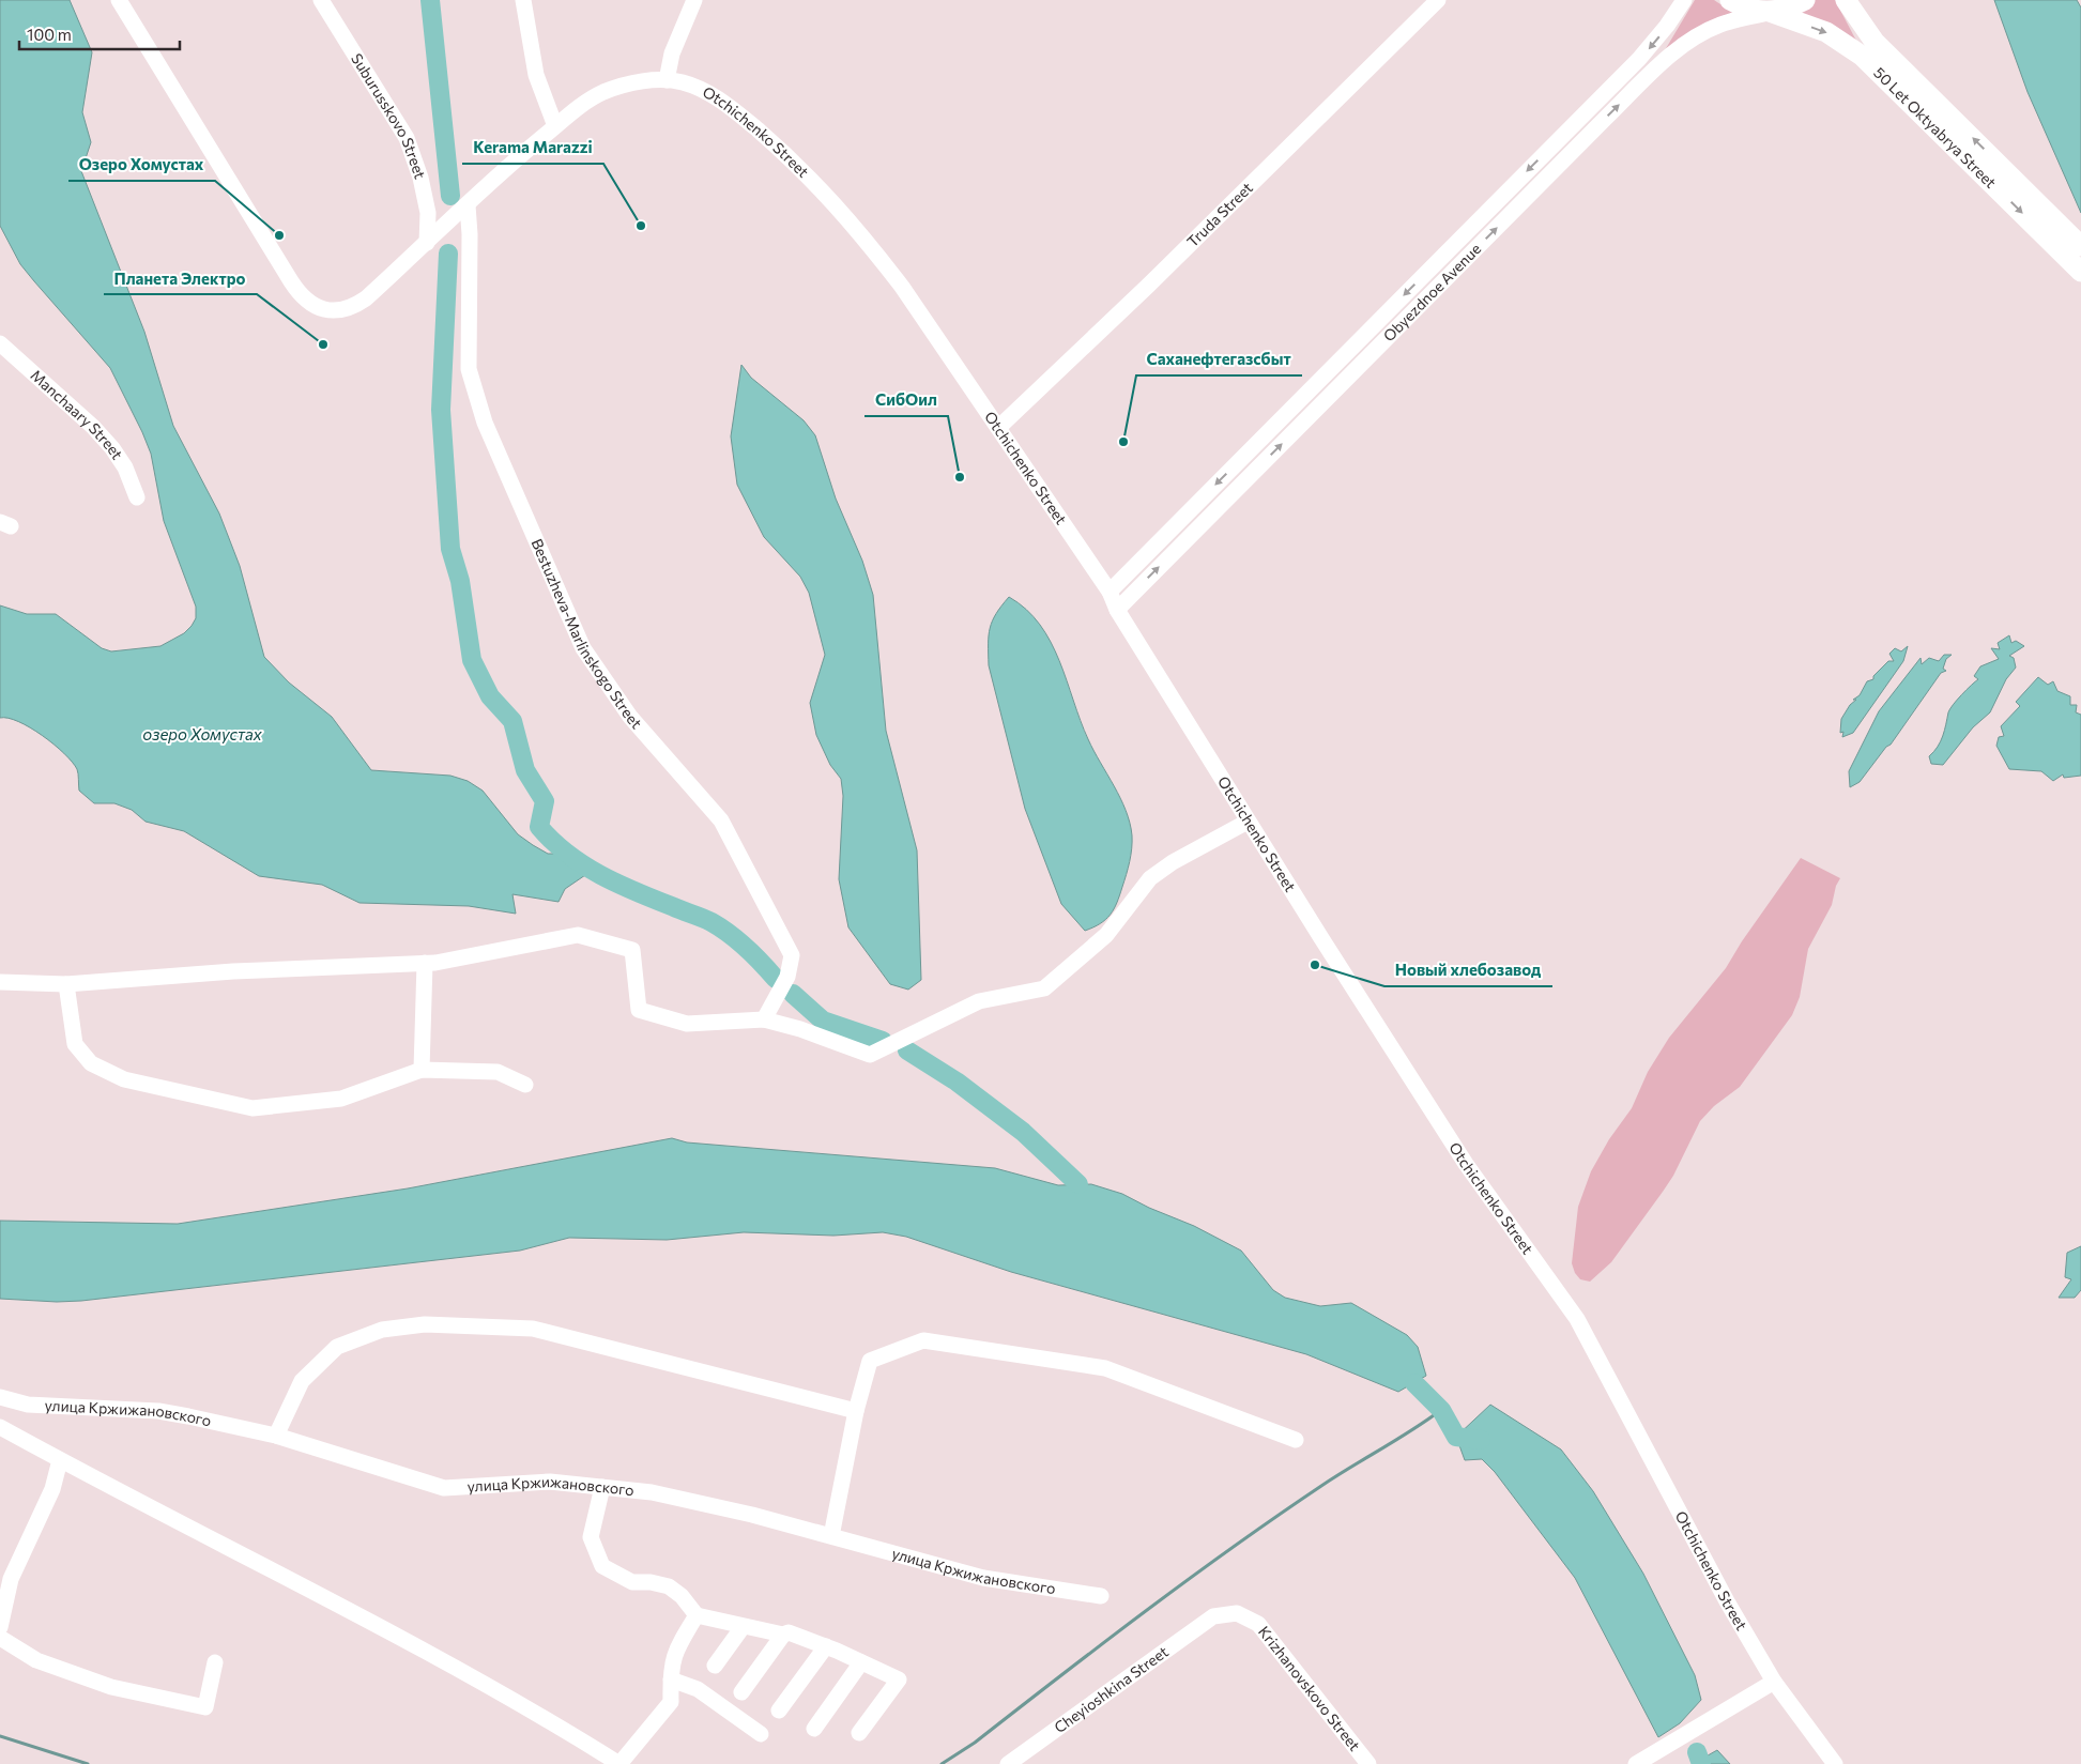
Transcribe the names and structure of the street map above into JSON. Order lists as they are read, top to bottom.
{
  "streets": {
    "main road": ["50 Let Oktyabrya Street"],
    "street": [
      "Suburusskovo Street",
      "Otchichenko Street",
      "Truda Street",
      "Obyezdnoe Avenue",
      "Manchaary Street",
      "Bestuzheva-Marlinskogo Street",
      "улица Кржижановского",
      "Krizhanovskovo Street",
      "Cheyioshkina Street"
    ]
  },
  "crossings": [
    ["50 Let Oktyabrya Street", "Obyezdnoe Avenue"],
    ["Otchichenko Street", "Truda Street"],
    ["Otchichenko Street", "Obyezdnoe Avenue"],
    ["Krizhanovskovo Street", "Cheyioshkina Street"]
  ],
  "water": ["озеро Хомустах"],
  "places": [
    "Kerama Marazzi",
    "Озеро Хомустах",
    "Планета Электро",
    "Саханефтегазсбыт",
    "СибОил",
    "Новый хлебозавод"
  ],
  "scale_bar": "100 m"
}
